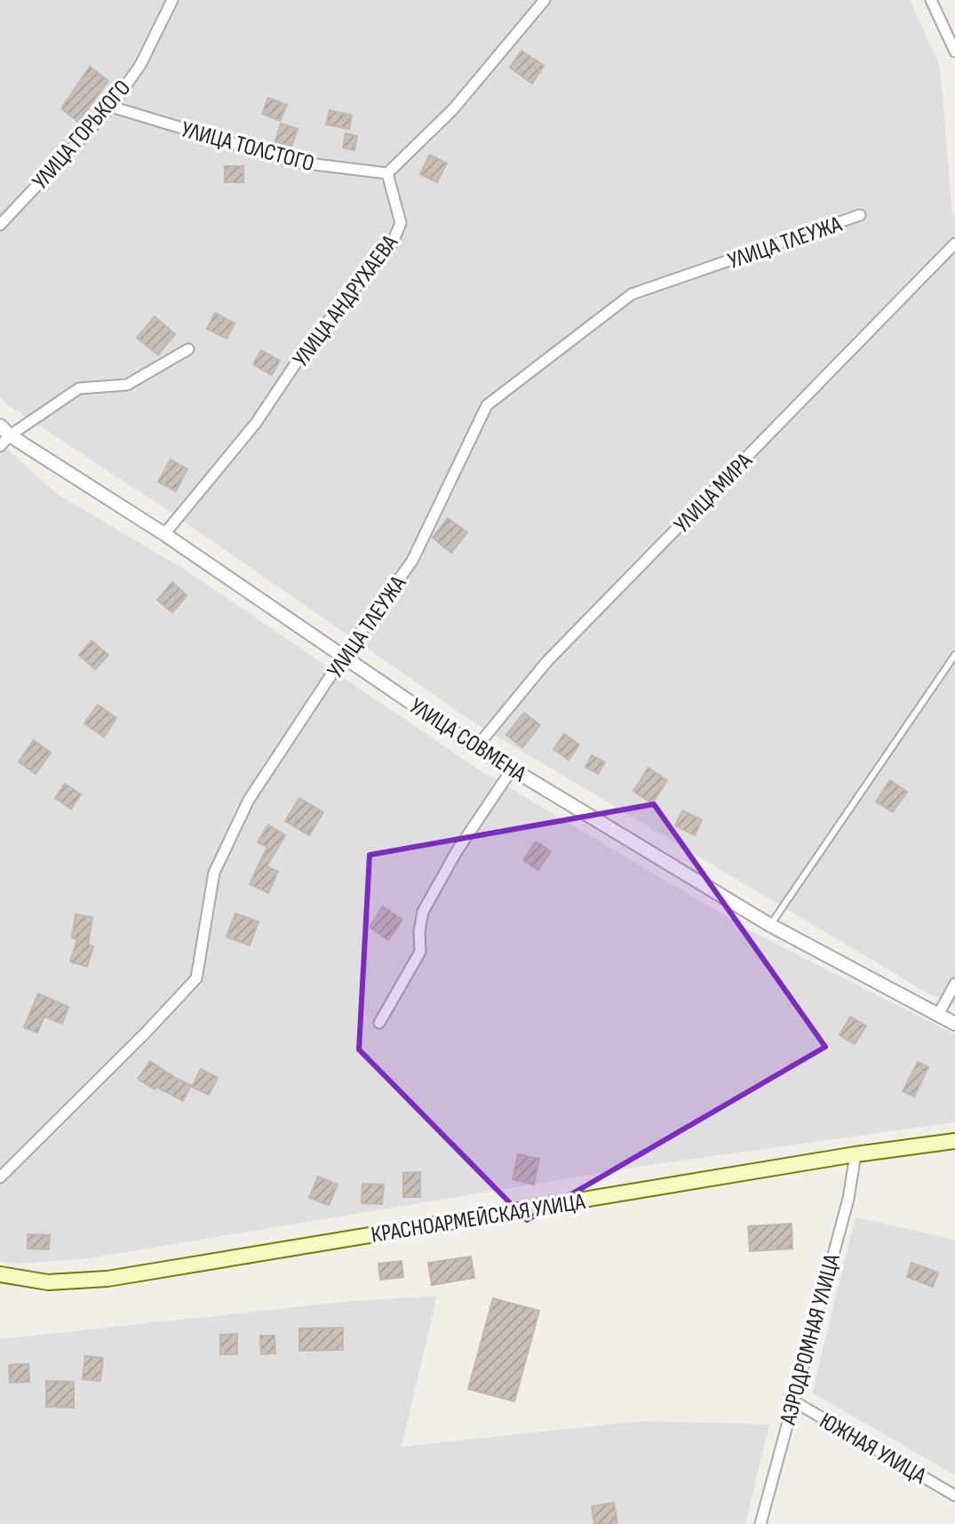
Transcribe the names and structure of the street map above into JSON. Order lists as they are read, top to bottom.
{
  "streets": {
    "main road": ["КРАСНОАРМЕЙСКАЯ УЛИЦА"],
    "street": [
      "УЛИЦА ГОРЬКОГО",
      "УЛИЦА ТОЛСТОГО",
      "УЛИЦА ТЛЕУЖА",
      "УЛИЦА АНДРУХАЕВА",
      "УЛИЦА МИРА",
      "УЛИЦА СОВМЕНА",
      "АЭРОДРОМНАЯ УЛИЦА",
      "ЮЖНАЯ УЛИЦА"
    ]
  },
  "crossings": [
    ["УЛИЦА ГОРЬКОГО", "УЛИЦА ТОЛСТОГО"],
    ["УЛИЦА ТОЛСТОГО", "УЛИЦА АНДРУХАЕВА"],
    ["УЛИЦА ТЛЕУЖА", "УЛИЦА СОВМЕНА"],
    ["УЛИЦА АНДРУХАЕВА", "УЛИЦА СОВМЕНА"],
    ["УЛИЦА МИРА", "УЛИЦА СОВМЕНА"],
    ["КРАСНОАРМЕЙСКАЯ УЛИЦА", "АЭРОДРОМНАЯ УЛИЦА"],
    ["АЭРОДРОМНАЯ УЛИЦА", "ЮЖНАЯ УЛИЦА"]
  ]
}
